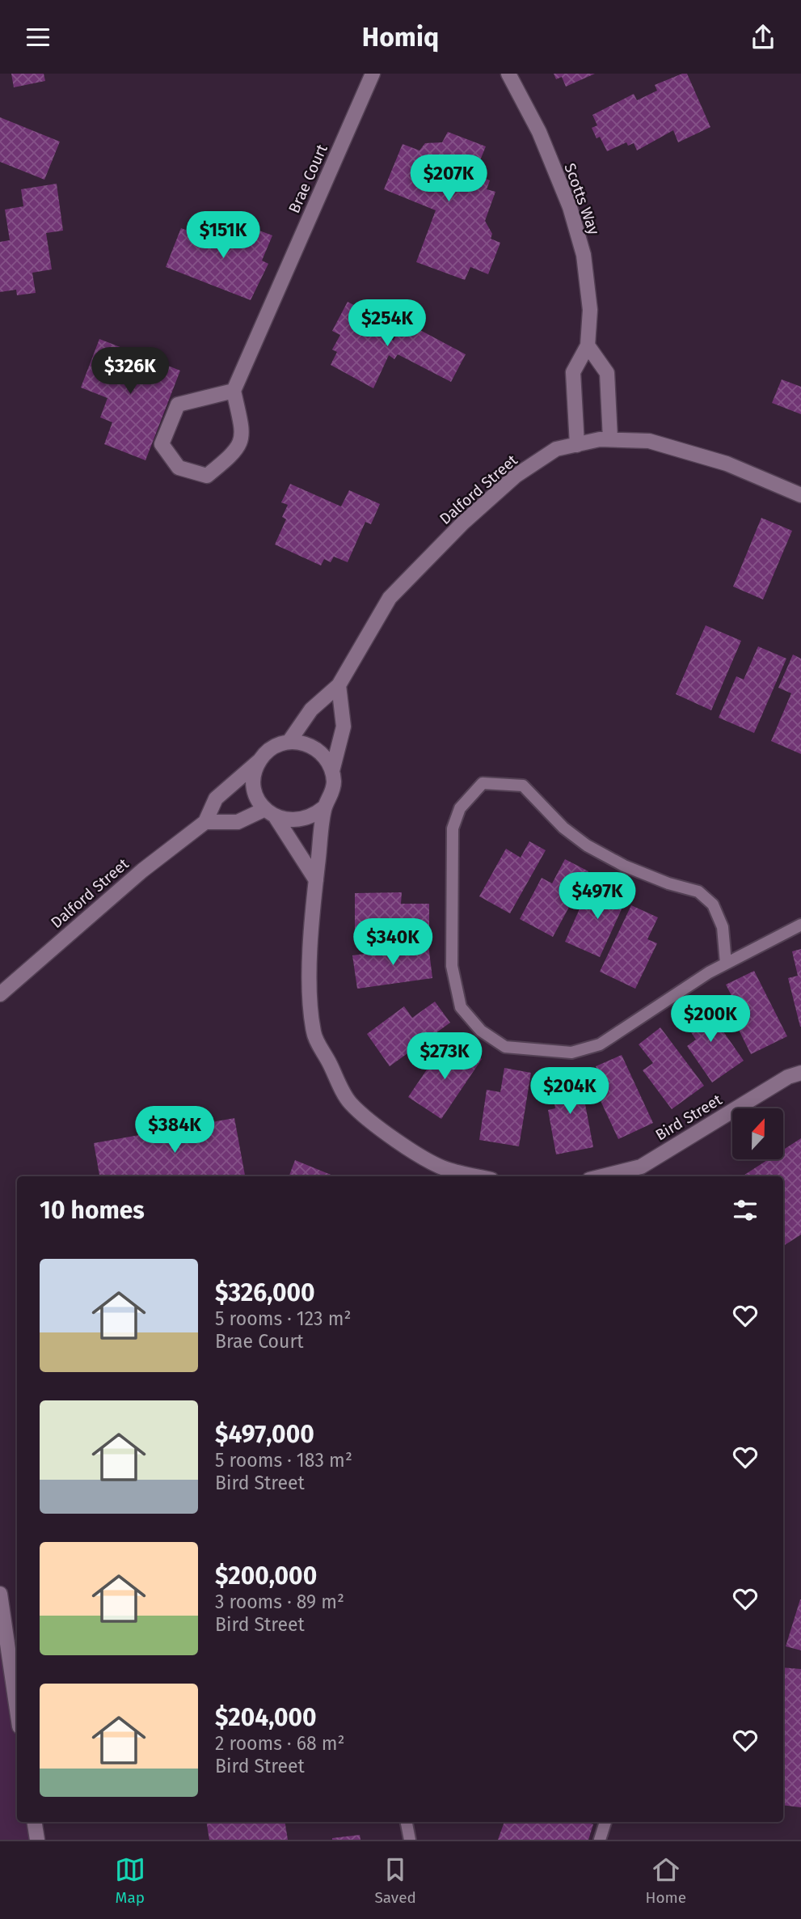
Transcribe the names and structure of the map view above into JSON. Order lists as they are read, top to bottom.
{
  "streets": {
    "street": [
      "Brae Court",
      "Scotts Way",
      "Dalford Street",
      "Bird Street"
    ]
  },
  "crossings": [
    ["Scotts Way", "Dalford Street"]
  ],
  "north": "top",
  "page": {
    "header": "Homiq",
    "price": [
      "$207K",
      "$151K",
      "$254K",
      "$326K",
      "$497K",
      "$340K",
      "$200K",
      "$273K",
      "$204K",
      "$384K"
    ],
    "heading": "10 homes",
    "list": [
      {
        "name": "$326,000",
        "note": "5 rooms · 123 m² · Brae Court"
      },
      {
        "name": "$497,000",
        "note": "5 rooms · 183 m² · Bird Street"
      },
      {
        "name": "$200,000",
        "note": "3 rooms · 89 m² · Bird Street"
      },
      {
        "name": "$204,000",
        "note": "2 rooms · 68 m² · Bird Street"
      }
    ],
    "tabs": ["Map", "Saved", "Home"]
  }
}
